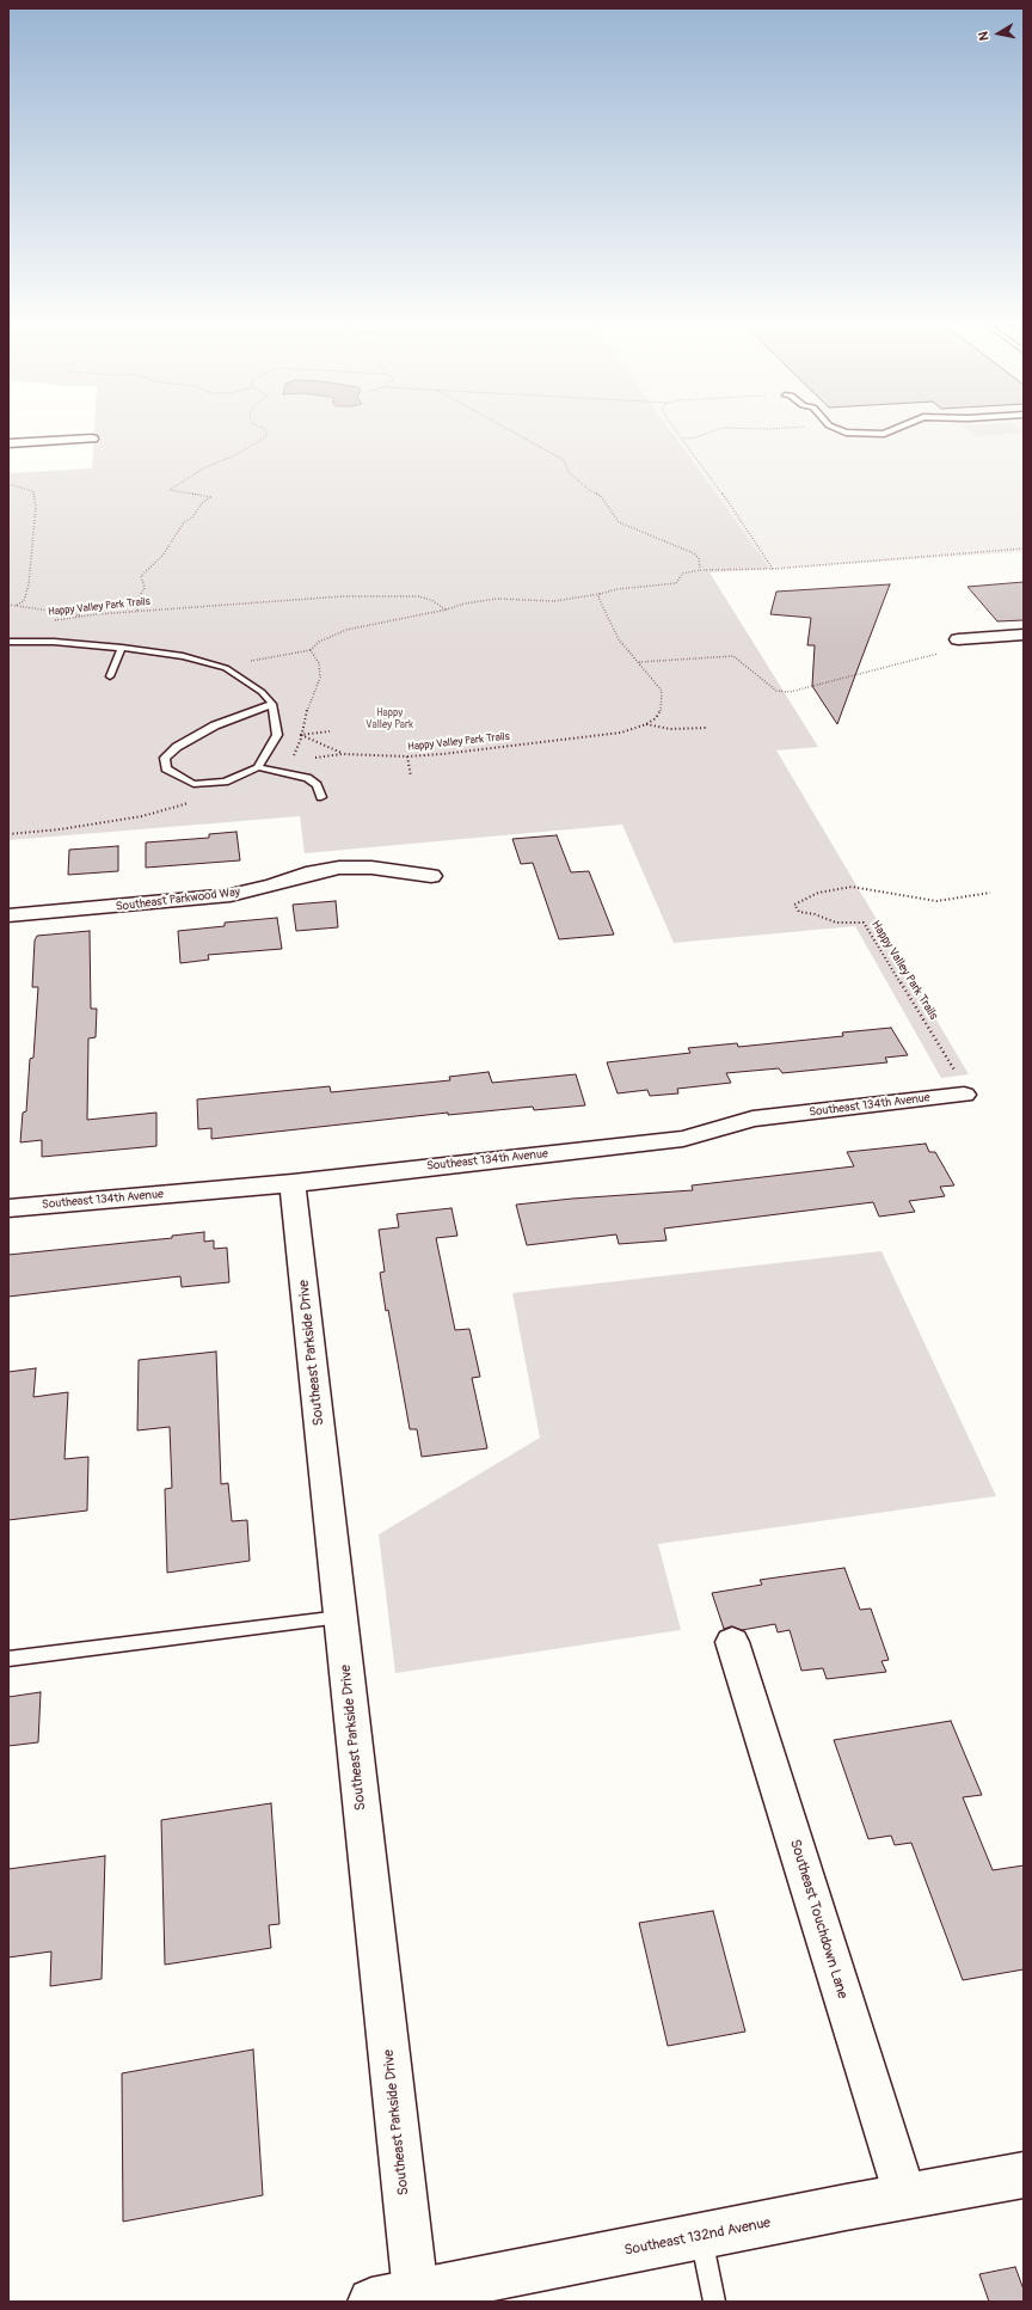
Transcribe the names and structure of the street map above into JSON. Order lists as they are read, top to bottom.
{
  "streets": {
    "street": [
      "Southeast Parkwood Way",
      "Southeast 134th Avenue",
      "Southeast Parkside Drive",
      "Southeast Touchdown Lane",
      "Southeast 132nd Avenue"
    ],
    "path": ["Happy Valley Park Trails"]
  },
  "crossings": [
    ["Happy Valley Park Trails", "Southeast 134th Avenue"],
    ["Southeast 134th Avenue", "Southeast Parkside Drive"],
    ["Southeast Parkside Drive", "Southeast 132nd Avenue"],
    ["Southeast Touchdown Lane", "Southeast 132nd Avenue"]
  ],
  "parks": ["Happy Valley Park"],
  "north": "left"
}
